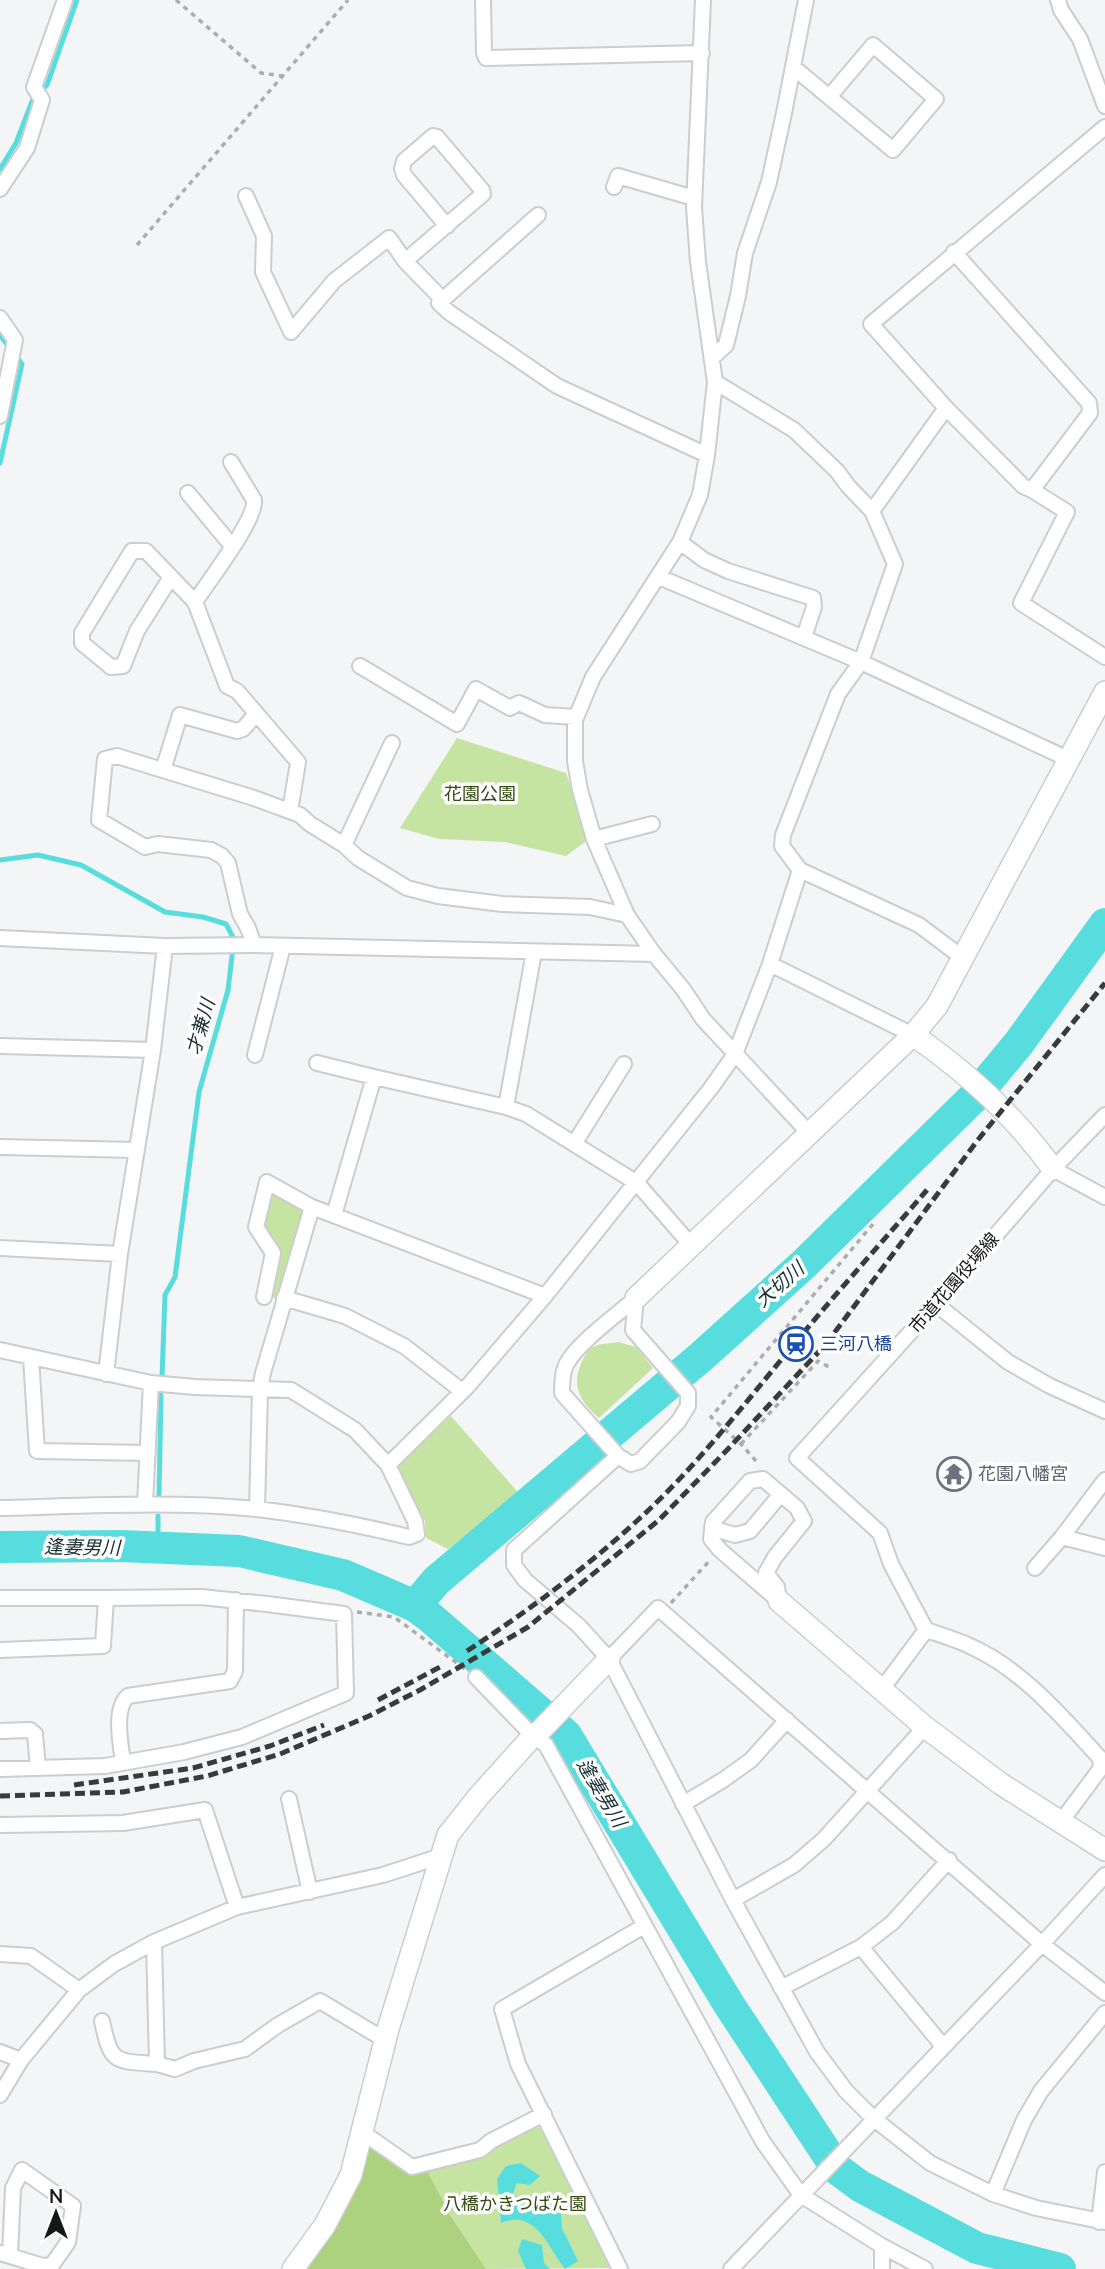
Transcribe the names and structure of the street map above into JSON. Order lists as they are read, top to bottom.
{
  "streets": {
    "street": ["市道花園役場線"]
  },
  "water": ["才兼川", "大切川", "逢妻男川"],
  "parks": ["花園公園", "八橋かきつばた園"],
  "places": {
    "station": ["三河八橋"],
    "temple": ["花園八幡宮"]
  },
  "north": "top"
}
